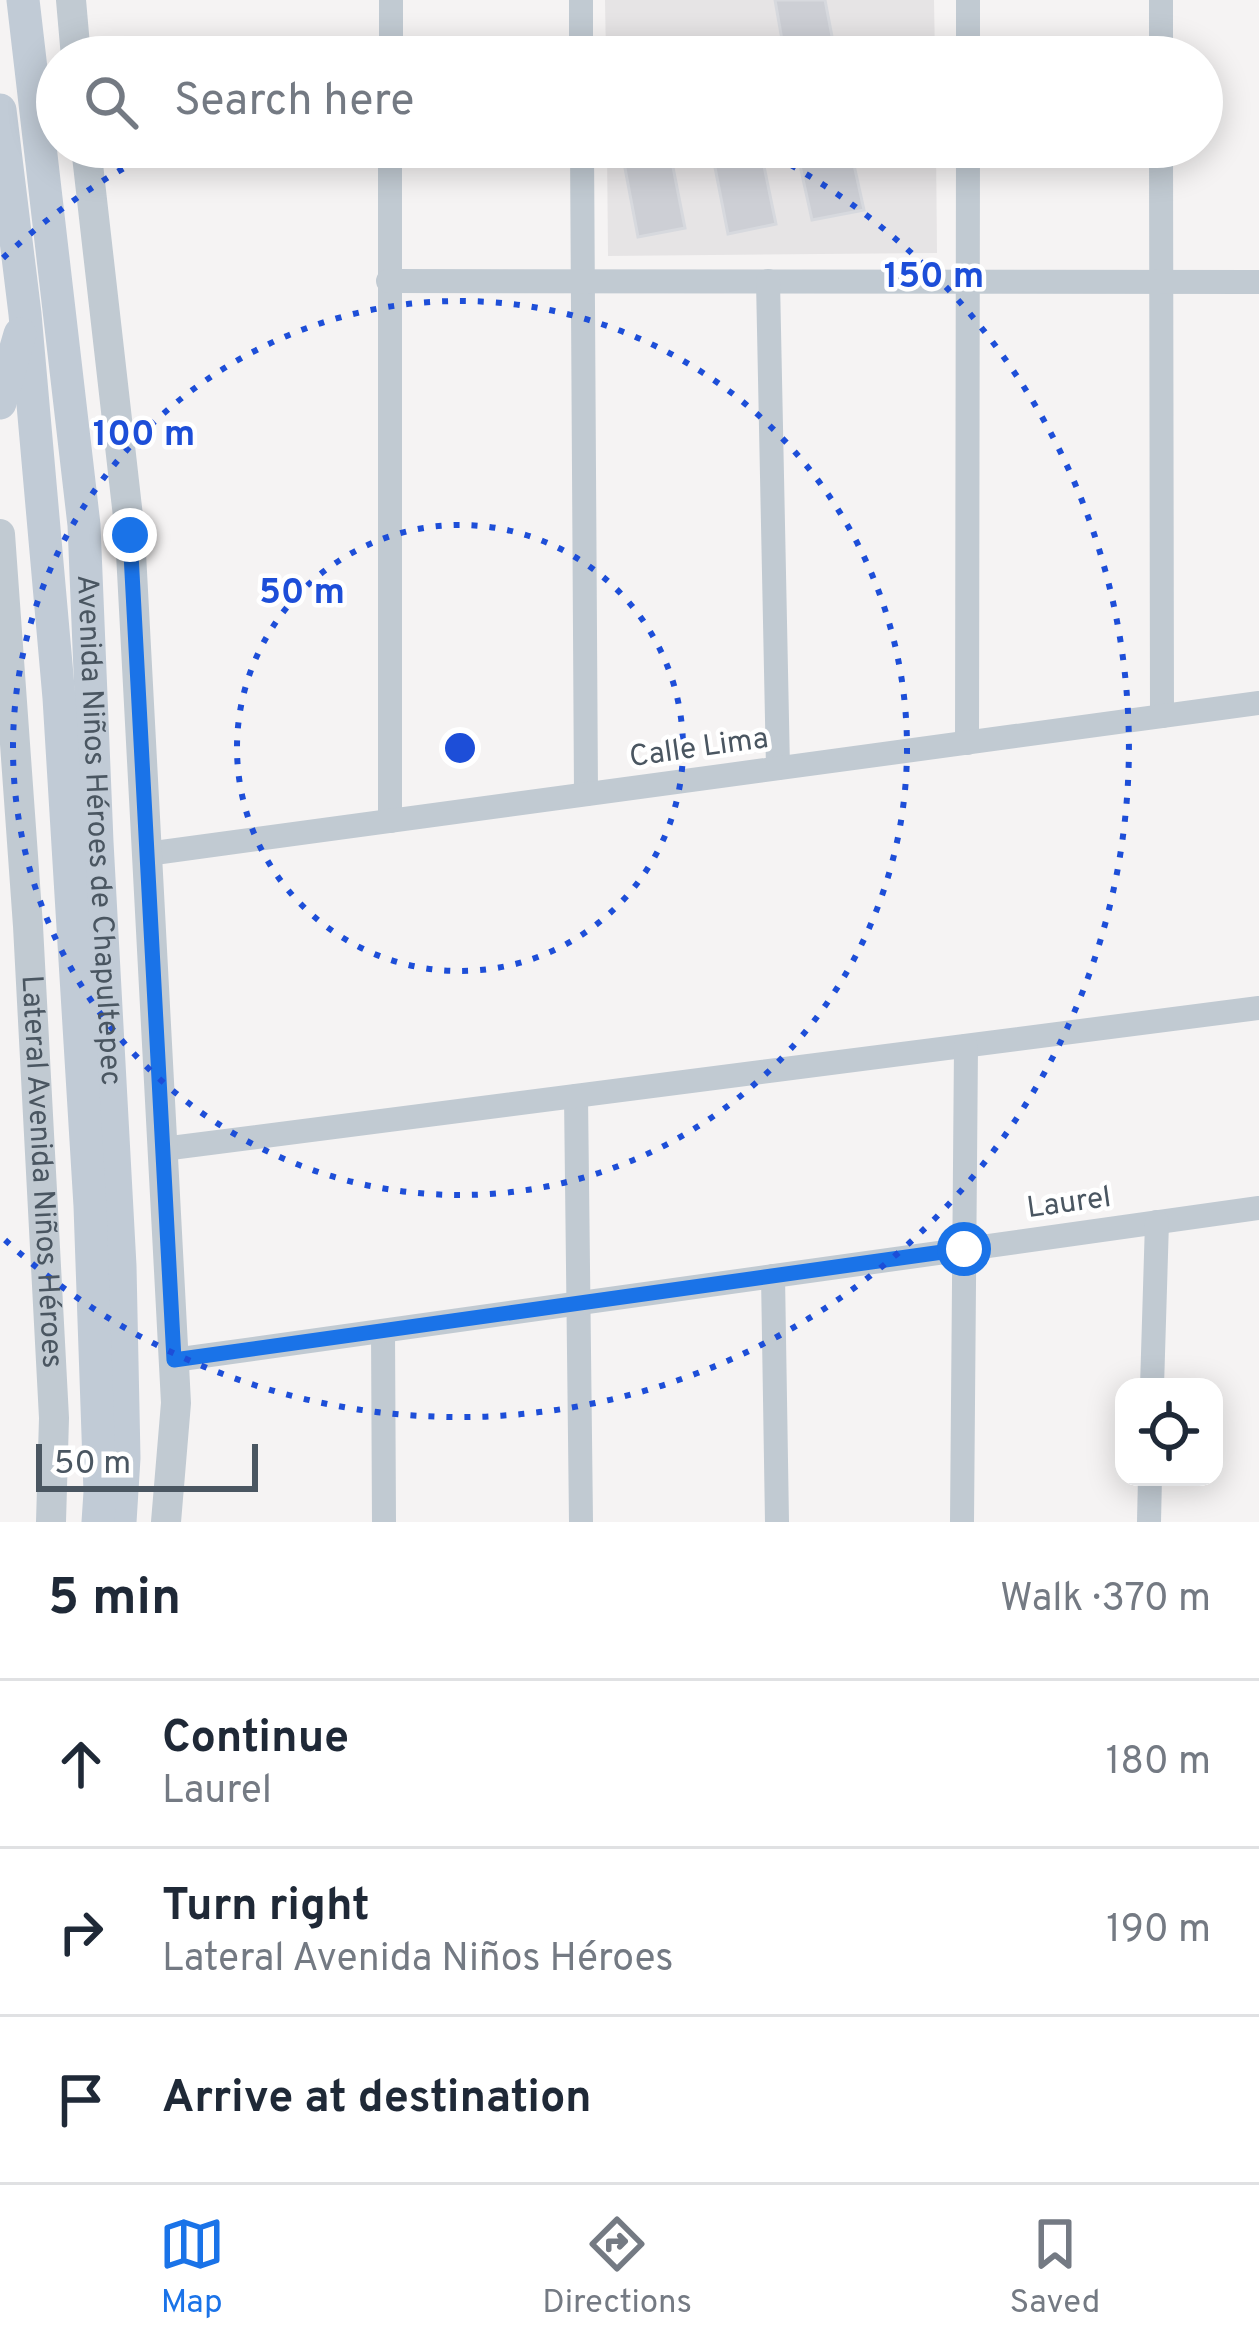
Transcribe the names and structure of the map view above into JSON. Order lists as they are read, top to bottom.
{
  "streets": {
    "main road": ["Avenida Niños Héroes de Chapultepec"],
    "street": ["Calle Lima", "Lateral Avenida Niños Héroes", "Laurel"]
  },
  "scale_bar": "50 m",
  "page": {
    "search": "Search here",
    "scale": "50 m",
    "heading": ["5 min", "Walk · 370 m"],
    "list": [
      ["Continue", "Laurel", "180 m"],
      ["Turn right", "Lateral Avenida Niños Héroes", "190 m"],
      "Arrive at destination"
    ],
    "nav": ["Map", "Directions", "Saved"]
  },
  "rings": ["150 m", "100 m", "50 m"]
}
